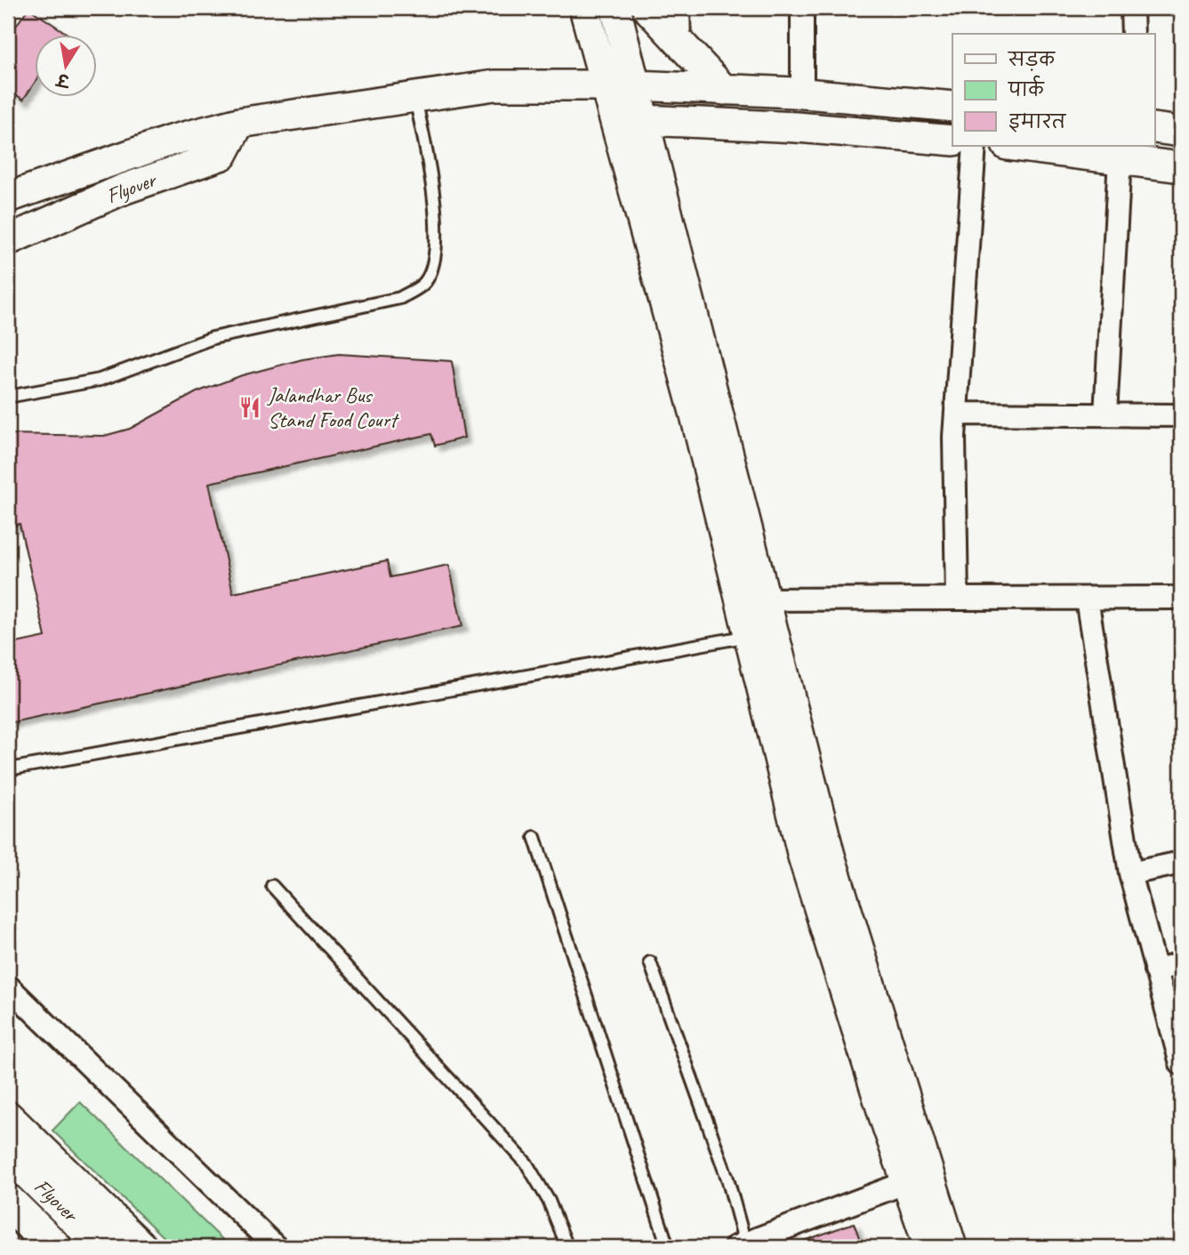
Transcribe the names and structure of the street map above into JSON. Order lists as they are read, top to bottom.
{
  "streets": {
    "highway": ["Flyover"]
  },
  "places": {
    "restaurant": ["Jalandhar Bus Stand Food Court"]
  },
  "legend": ["सड़क", "पार्क", "इमारत"],
  "north": "bottom"
}
